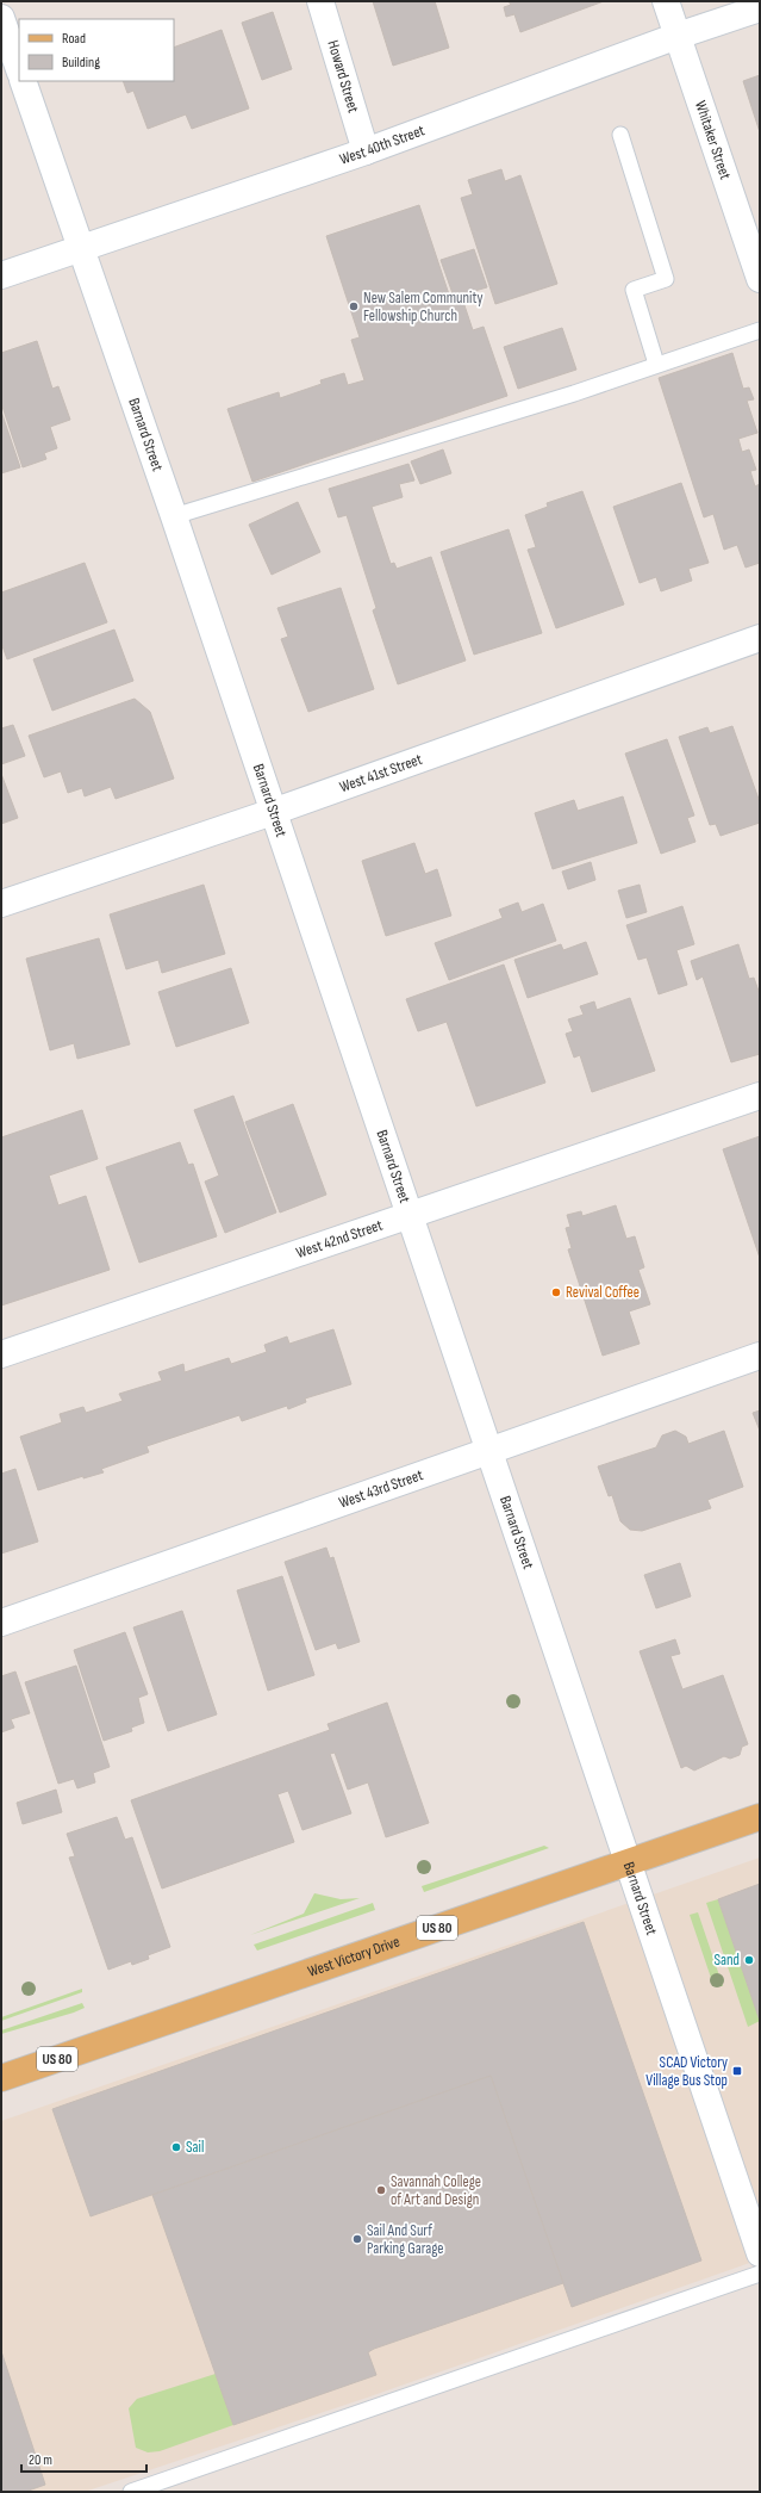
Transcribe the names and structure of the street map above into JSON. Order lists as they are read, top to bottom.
{
  "streets": {
    "main road": ["US 80", "West Victory Drive"],
    "street": [
      "Howard Street",
      "Whitaker Street",
      "West 40th Street",
      "Barnard Street",
      "West 41st Street",
      "West 42nd Street",
      "West 43rd Street"
    ]
  },
  "crossings": [
    ["Howard Street", "West 40th Street"],
    ["Whitaker Street", "West 40th Street"],
    ["West 40th Street", "Barnard Street"],
    ["Barnard Street", "West 41st Street"],
    ["Barnard Street", "West 42nd Street"],
    ["Barnard Street", "West 43rd Street"],
    ["Barnard Street", "West Victory Drive"]
  ],
  "places": {
    "other": [
      "New Salem Community Fellowship Church",
      "Revival Coffee",
      "Sand",
      "Sail",
      "Savannah College of Art and Design",
      "Sail And Surf Parking Garage"
    ],
    "transit": ["SCAD Victory Village Bus Stop"]
  },
  "legend": ["Road", "Building"],
  "scale_bar": "20 m"
}
